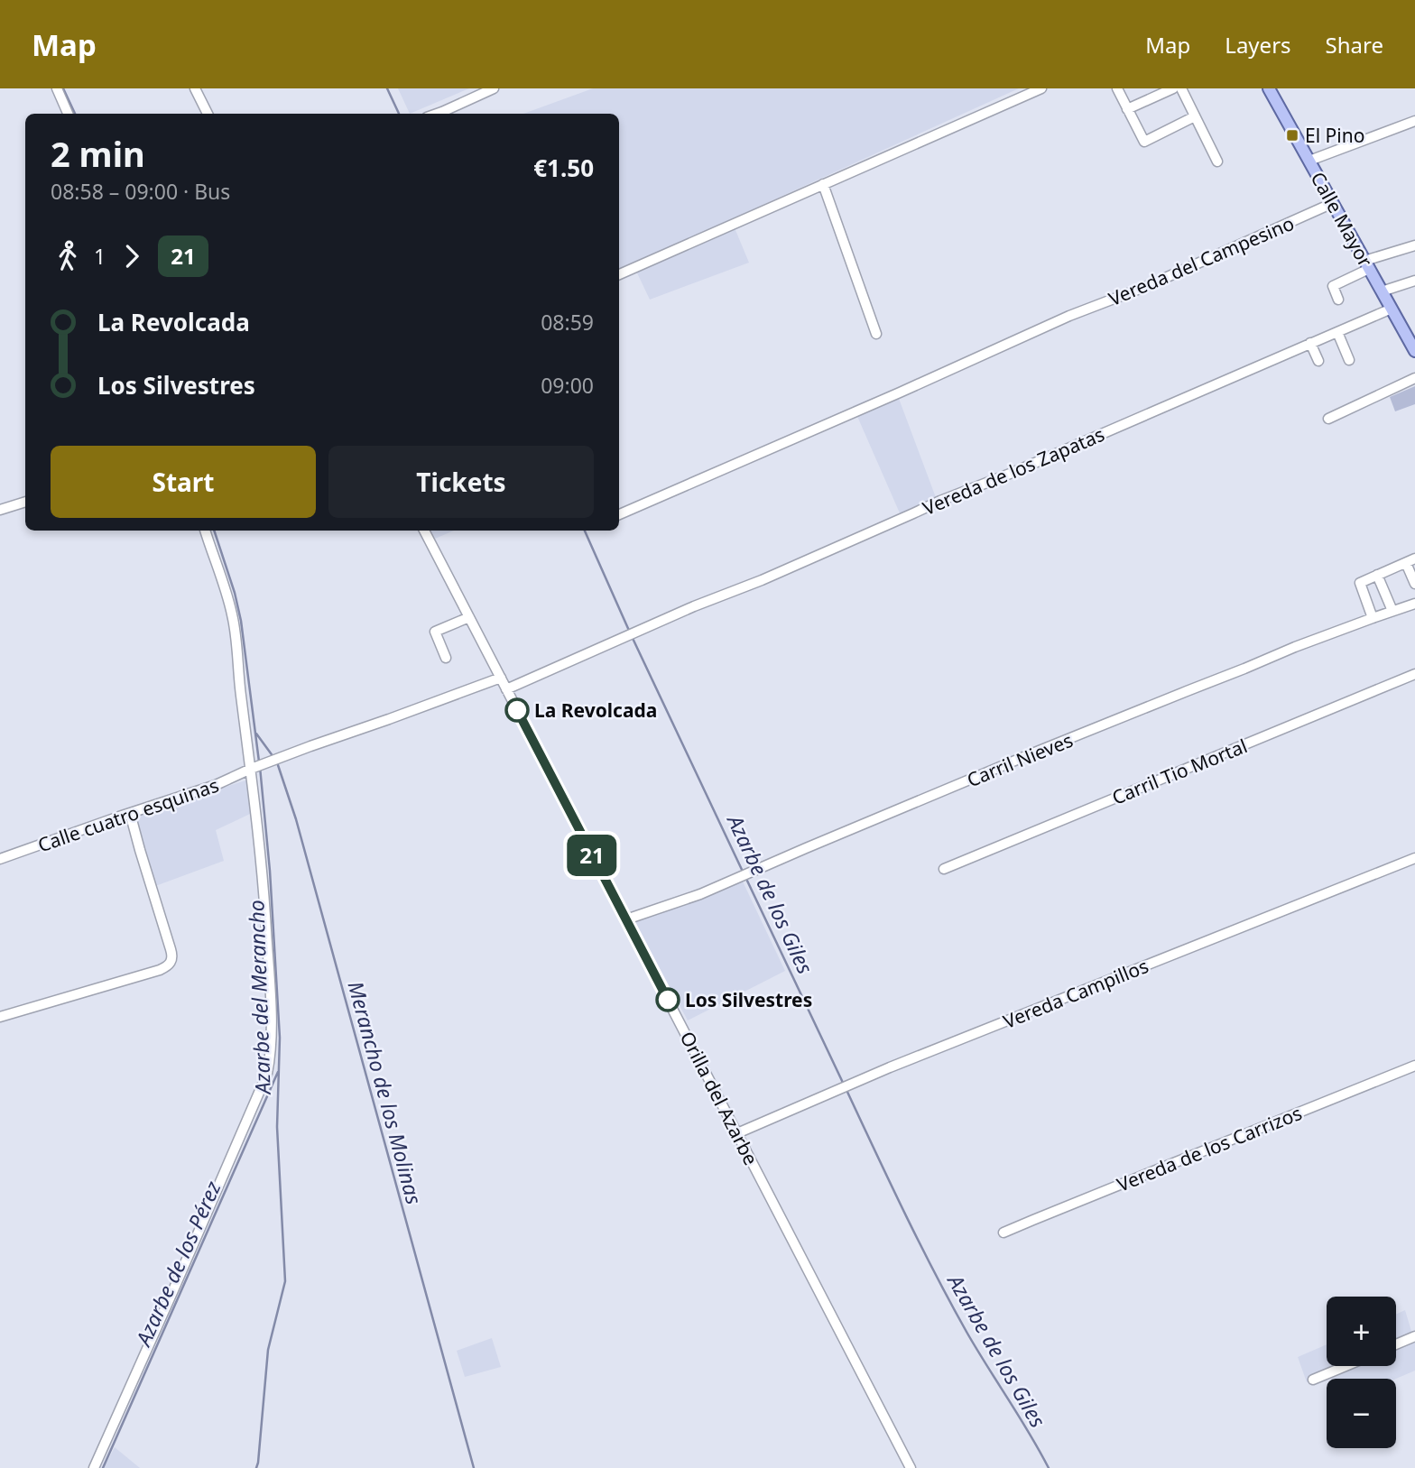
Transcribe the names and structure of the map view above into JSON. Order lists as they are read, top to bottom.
{
  "streets": {
    "main road": ["Calle Mayor"],
    "street": [
      "Vereda del Campesino",
      "Vereda de los Zapatas",
      "Carril Nieves",
      "Carril Tio Mortal",
      "Calle cuatro esquinas",
      "Vereda Campillos",
      "Orilla del Azarbe",
      "Vereda de los Carrizos"
    ]
  },
  "crossings": [
    ["Calle Mayor", "Vereda del Campesino"],
    ["Calle Mayor", "Vereda de los Zapatas"],
    ["Vereda de los Zapatas", "Orilla del Azarbe"],
    ["Carril Nieves", "Orilla del Azarbe"],
    ["Calle cuatro esquinas", "Orilla del Azarbe"],
    ["Vereda Campillos", "Orilla del Azarbe"]
  ],
  "water": [
    "Azarbe de los Giles",
    "Azarbe del Merancho",
    "Merancho de los Molinas",
    "Azarbe de los Pérez"
  ],
  "places": {
    "transit": ["El Pino"],
    "other": ["La Revolcada", "Los Silvestres"]
  },
  "lines": ["bus line 21"],
  "page": {
    "header": "Map",
    "nav": ["Map", "Layers", "Share"],
    "on_map": "21",
    "heading": ["2 min", "08:58 – 09:00 · Bus", "€1.50"],
    "legs": ["1", "21"],
    "list": [
      {
        "name": "La Revolcada",
        "value": "08:59"
      },
      {
        "name": "Los Silvestres",
        "value": "09:00"
      }
    ],
    "buttons": ["Start", "Tickets"],
    "map_buttons": ["+", "−"]
  }
}
